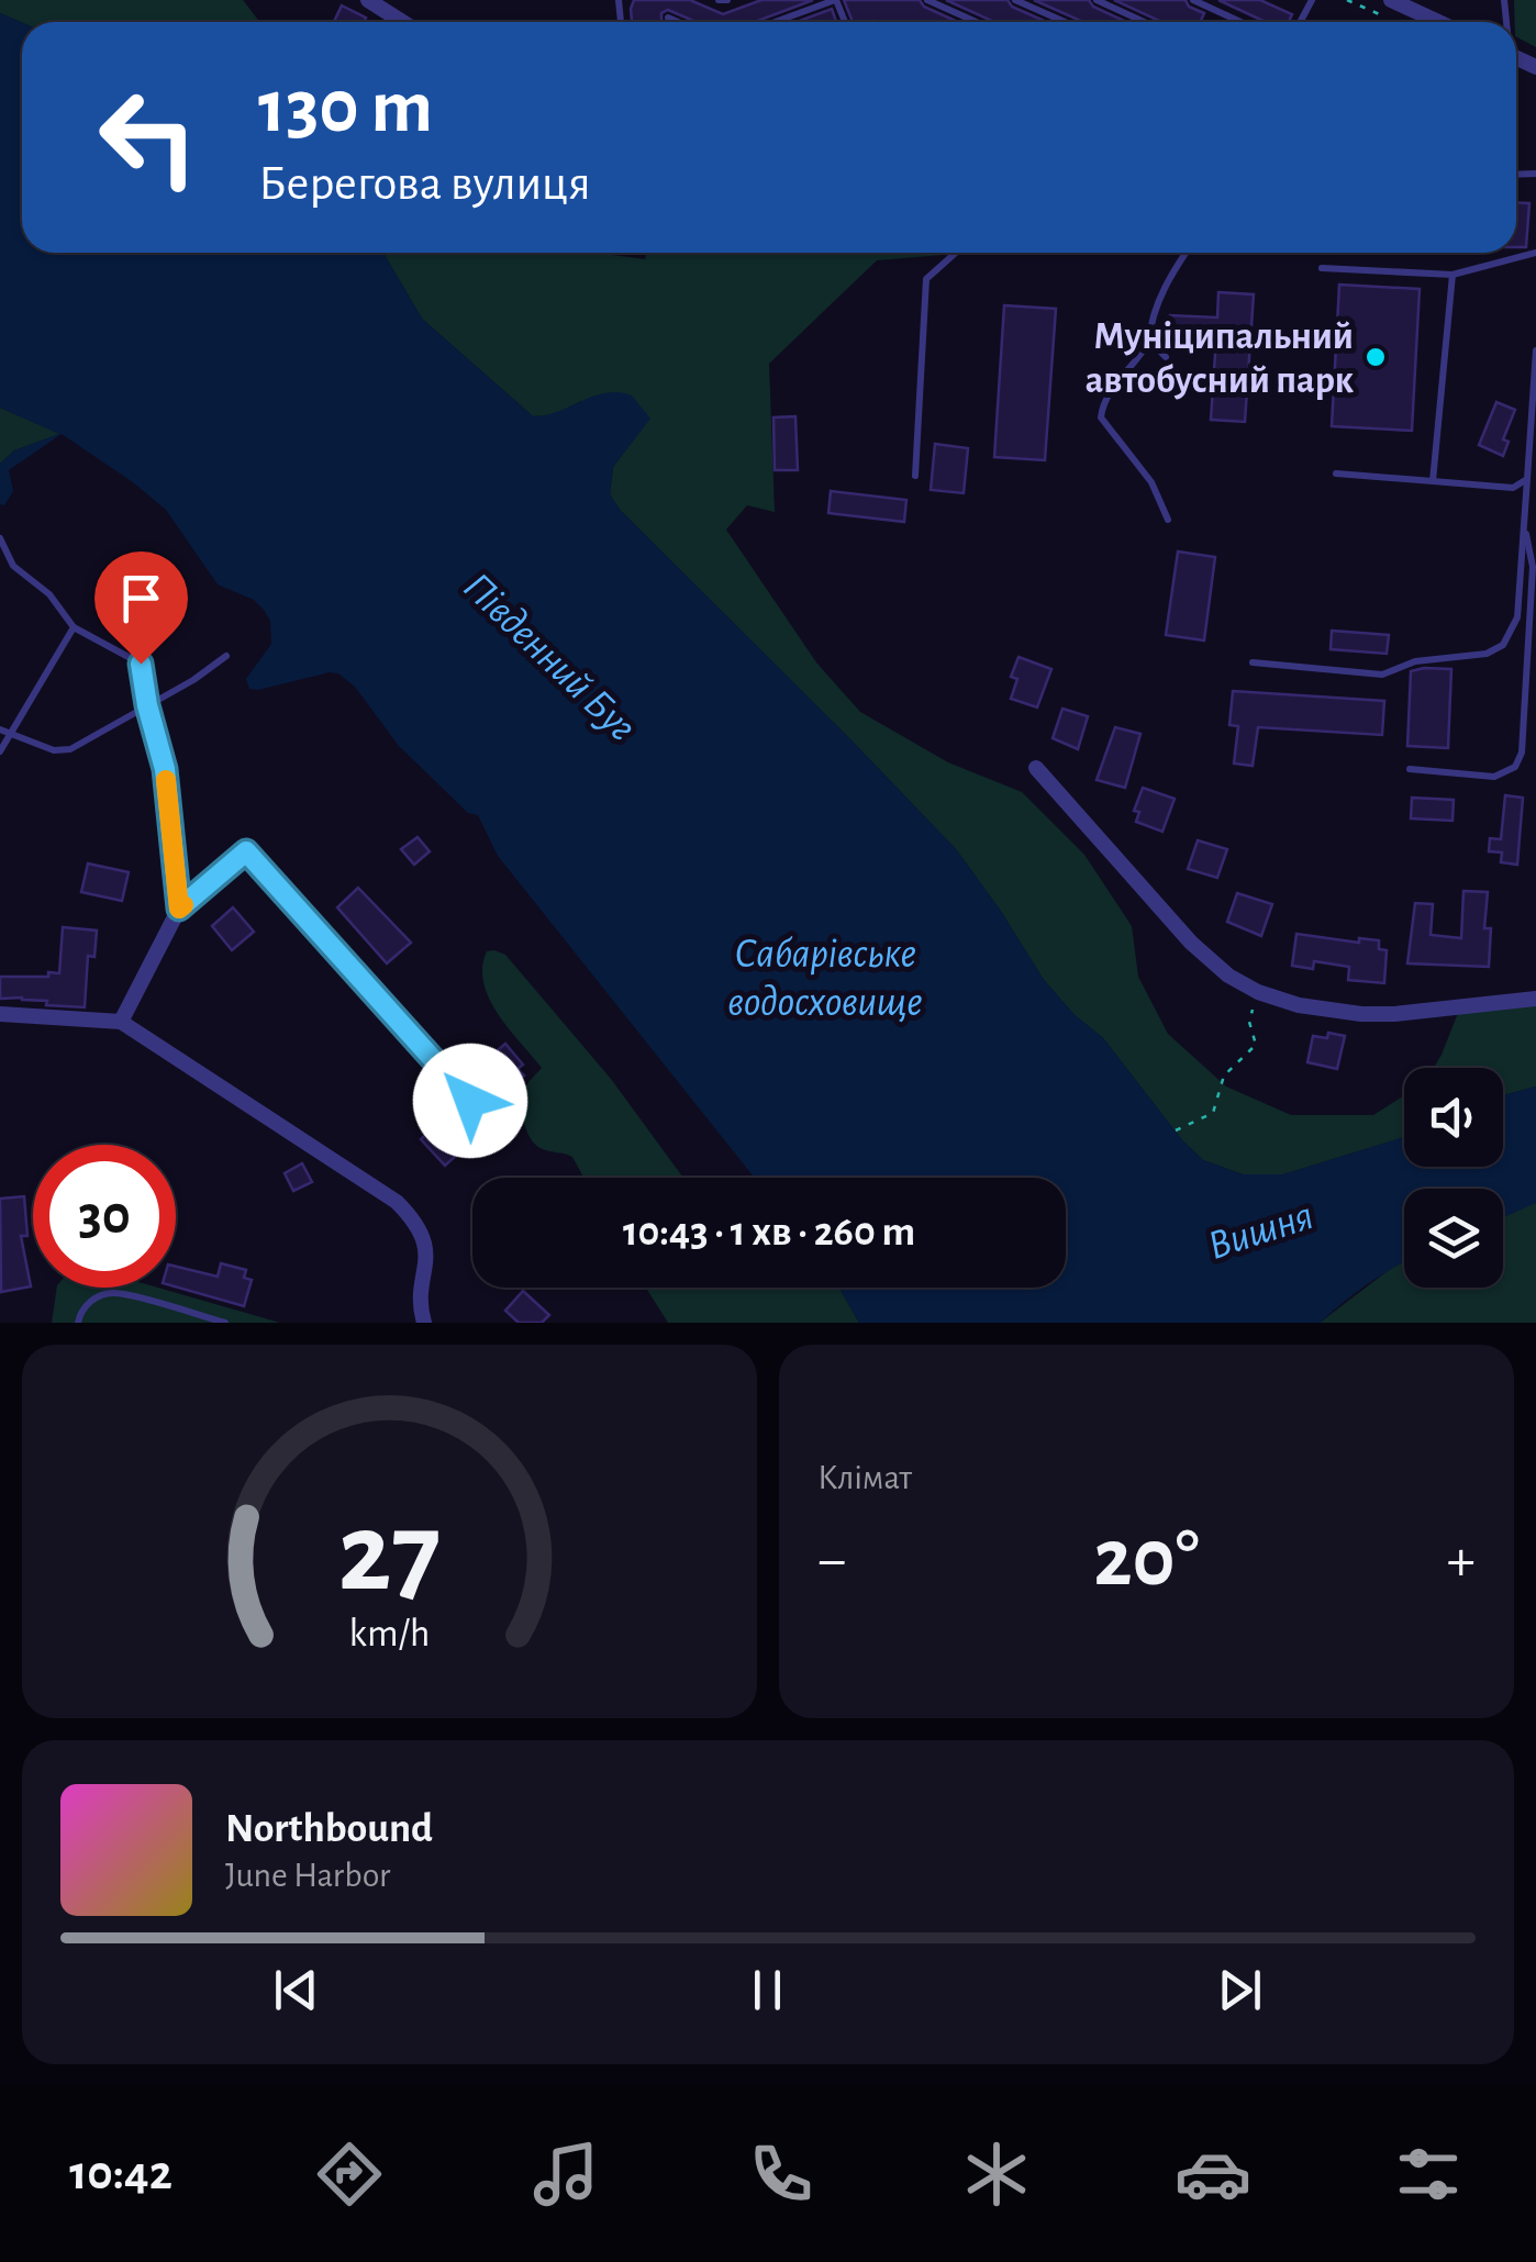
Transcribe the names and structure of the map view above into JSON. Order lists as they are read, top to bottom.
{
  "water": ["Південний Буг", "Сабарівське водосховище", "Вишня"],
  "places": ["Муніципальний автобусний парк"],
  "page": {
    "turn": ["130 m", "Берегова вулиця"],
    "limit": "30",
    "trip": "10:43 · 1 хв · 260 m",
    "tile": "Клімат",
    "heat": ["−", "20°", "+"],
    "song": ["Northbound", "June Harbor"],
    "tabs": "10:42",
    "gauge": ["27", "km/h"]
  }
}
